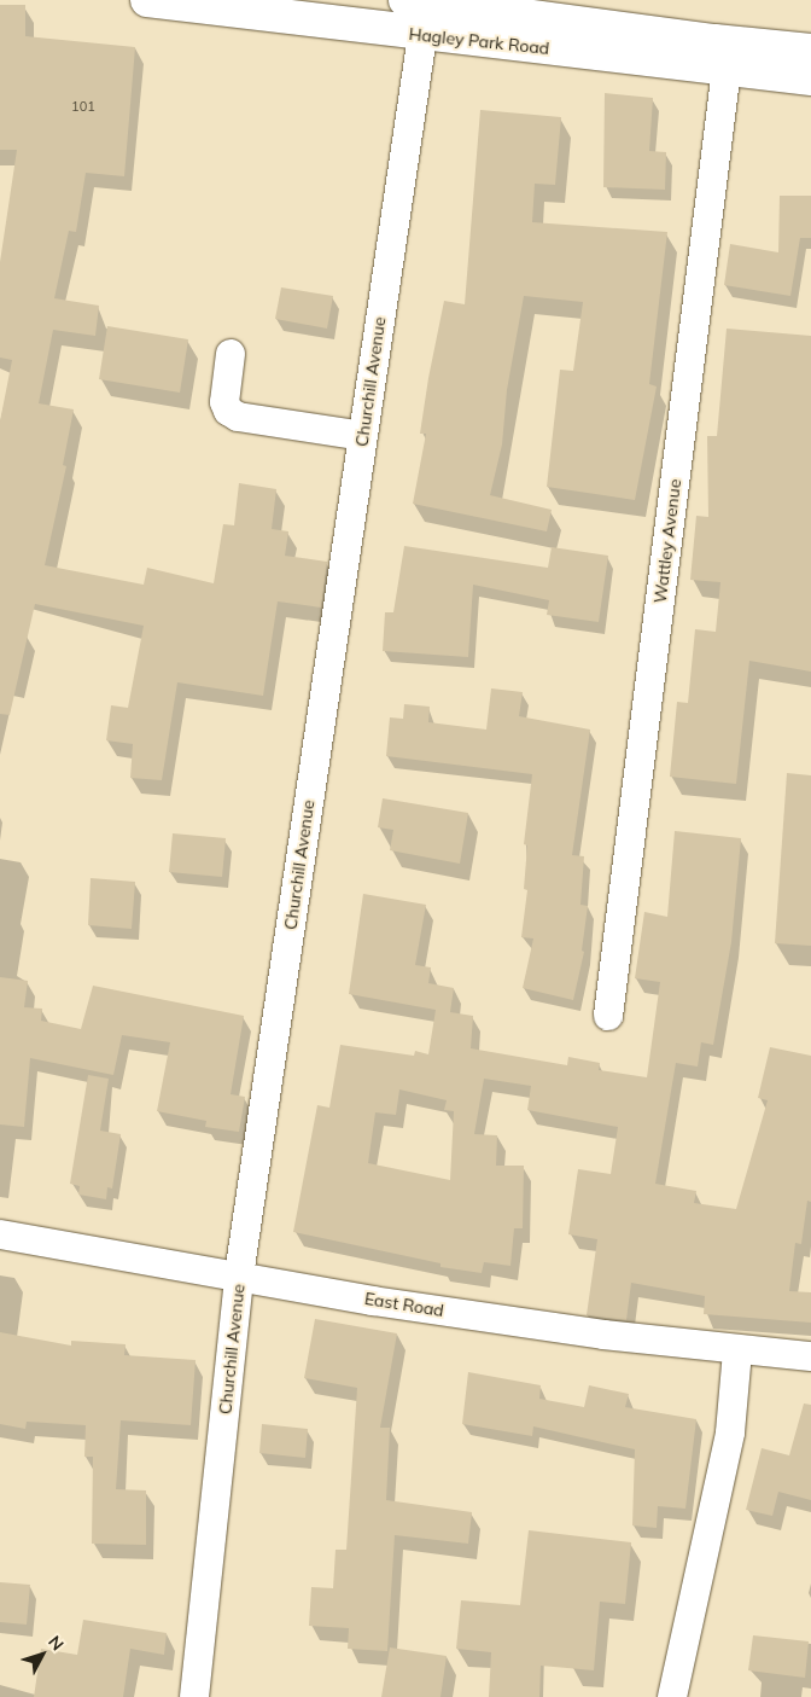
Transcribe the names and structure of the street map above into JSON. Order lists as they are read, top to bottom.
{
  "streets": {
    "main road": ["Hagley Park Road"],
    "street": ["Churchill Avenue", "Wattley Avenue", "East Road"]
  },
  "crossings": [
    ["Hagley Park Road", "Churchill Avenue"],
    ["Hagley Park Road", "Wattley Avenue"],
    ["Churchill Avenue", "East Road"]
  ],
  "house_numbers": ["101"],
  "north": "top right"
}
